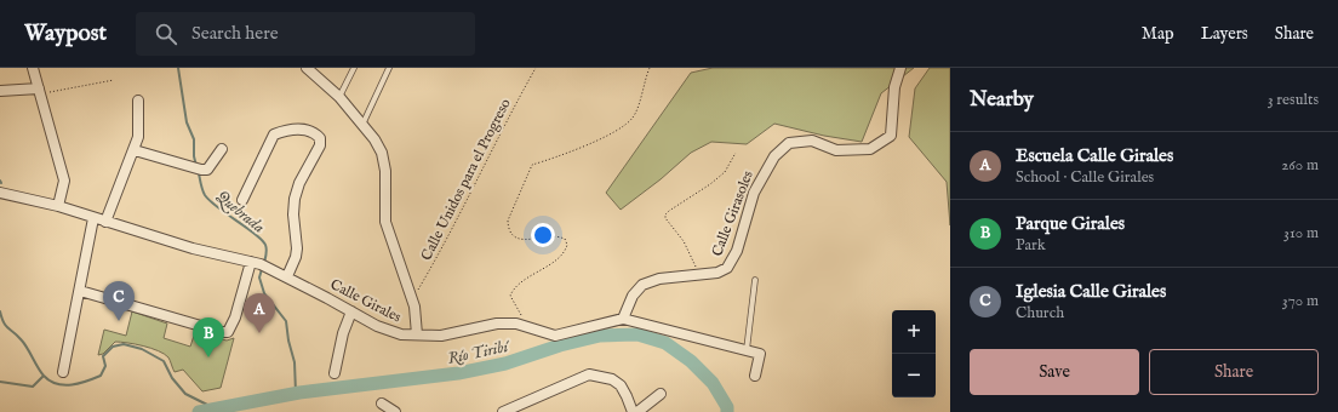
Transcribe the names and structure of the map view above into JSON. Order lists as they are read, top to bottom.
{
  "streets": {
    "street": ["Calle Girasoles", "Calle Girales"],
    "path": ["Calle Unidos para el Progreso"]
  },
  "crossings": [
    ["Calle Girasoles", "Calle Girales"]
  ],
  "water": ["Quebrada", "Río Tiribí"],
  "page": {
    "header": "Waypost",
    "search": "Search here",
    "nav": ["Map", "Layers", "Share"],
    "heading": ["Nearby", "3 results"],
    "list": [
      {
        "mark": "A",
        "name": "Escuela Calle Girales",
        "note": "School · Calle Girales",
        "value": "260 m"
      },
      {
        "mark": "B",
        "name": "Parque Girales",
        "note": "Park",
        "value": "310 m"
      },
      {
        "mark": "C",
        "name": "Iglesia Calle Girales",
        "note": "Church",
        "value": "370 m"
      }
    ],
    "pins": ["C", "A", "B"],
    "map_buttons": ["+", "−"],
    "buttons": ["Save", "Share"]
  }
}
